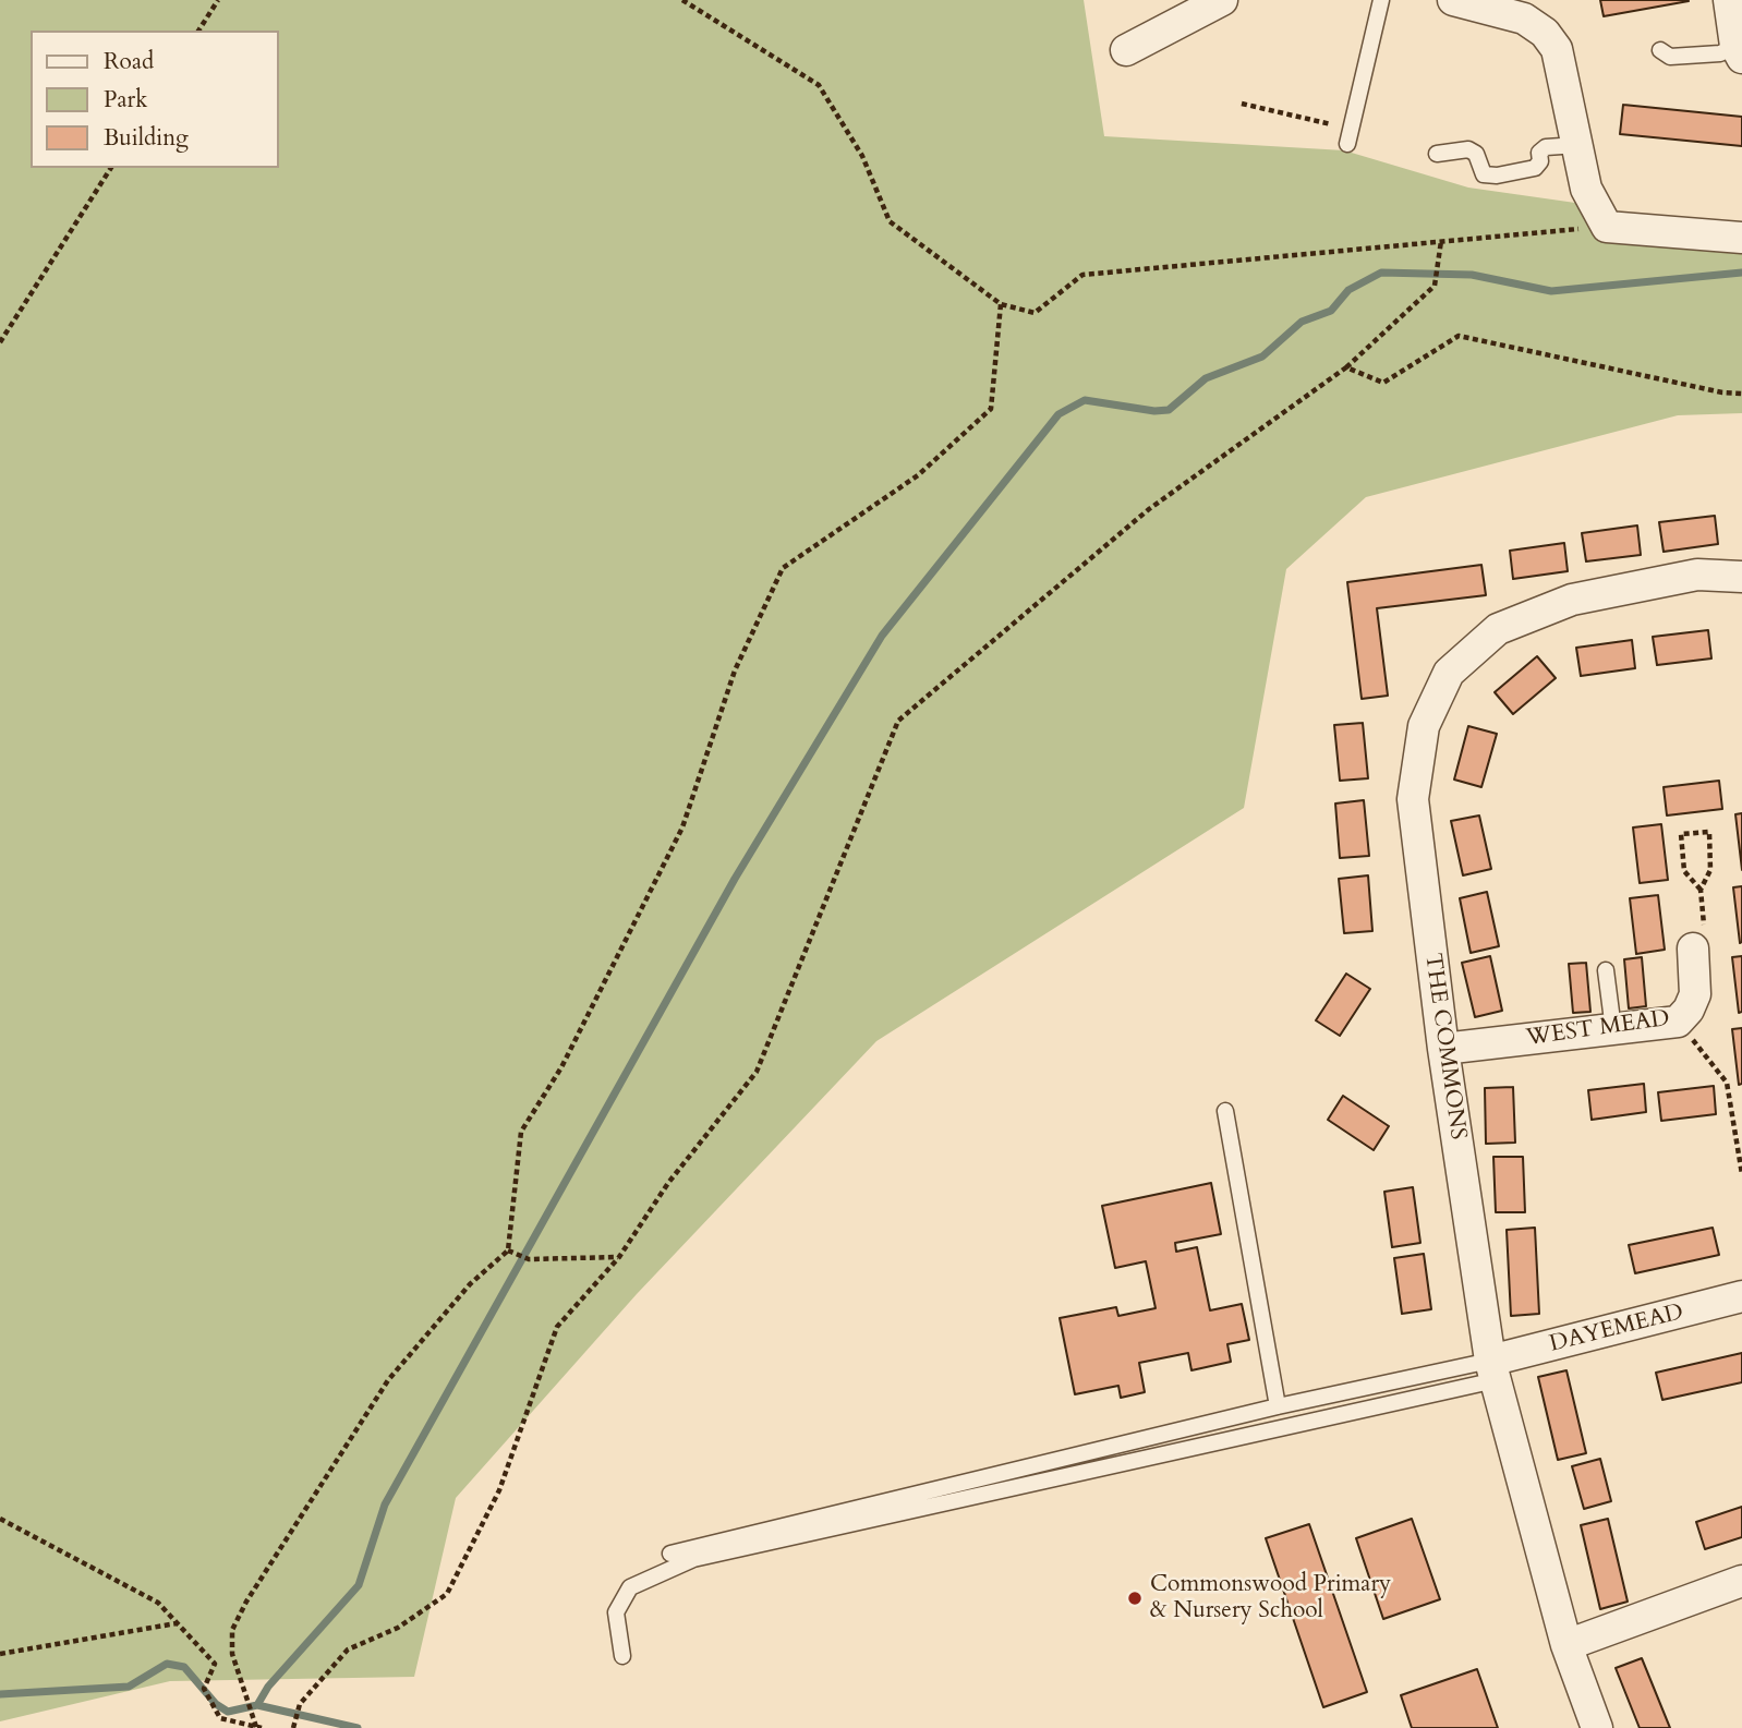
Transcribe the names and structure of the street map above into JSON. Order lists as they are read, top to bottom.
{
  "streets": {
    "street": ["WEST MEAD", "THE COMMONS", "DAYEMEAD"]
  },
  "crossings": [
    ["WEST MEAD", "THE COMMONS"],
    ["THE COMMONS", "DAYEMEAD"]
  ],
  "places": ["Commonswood Primary & Nursery School"],
  "legend": ["Road", "Park", "Building"]
}
